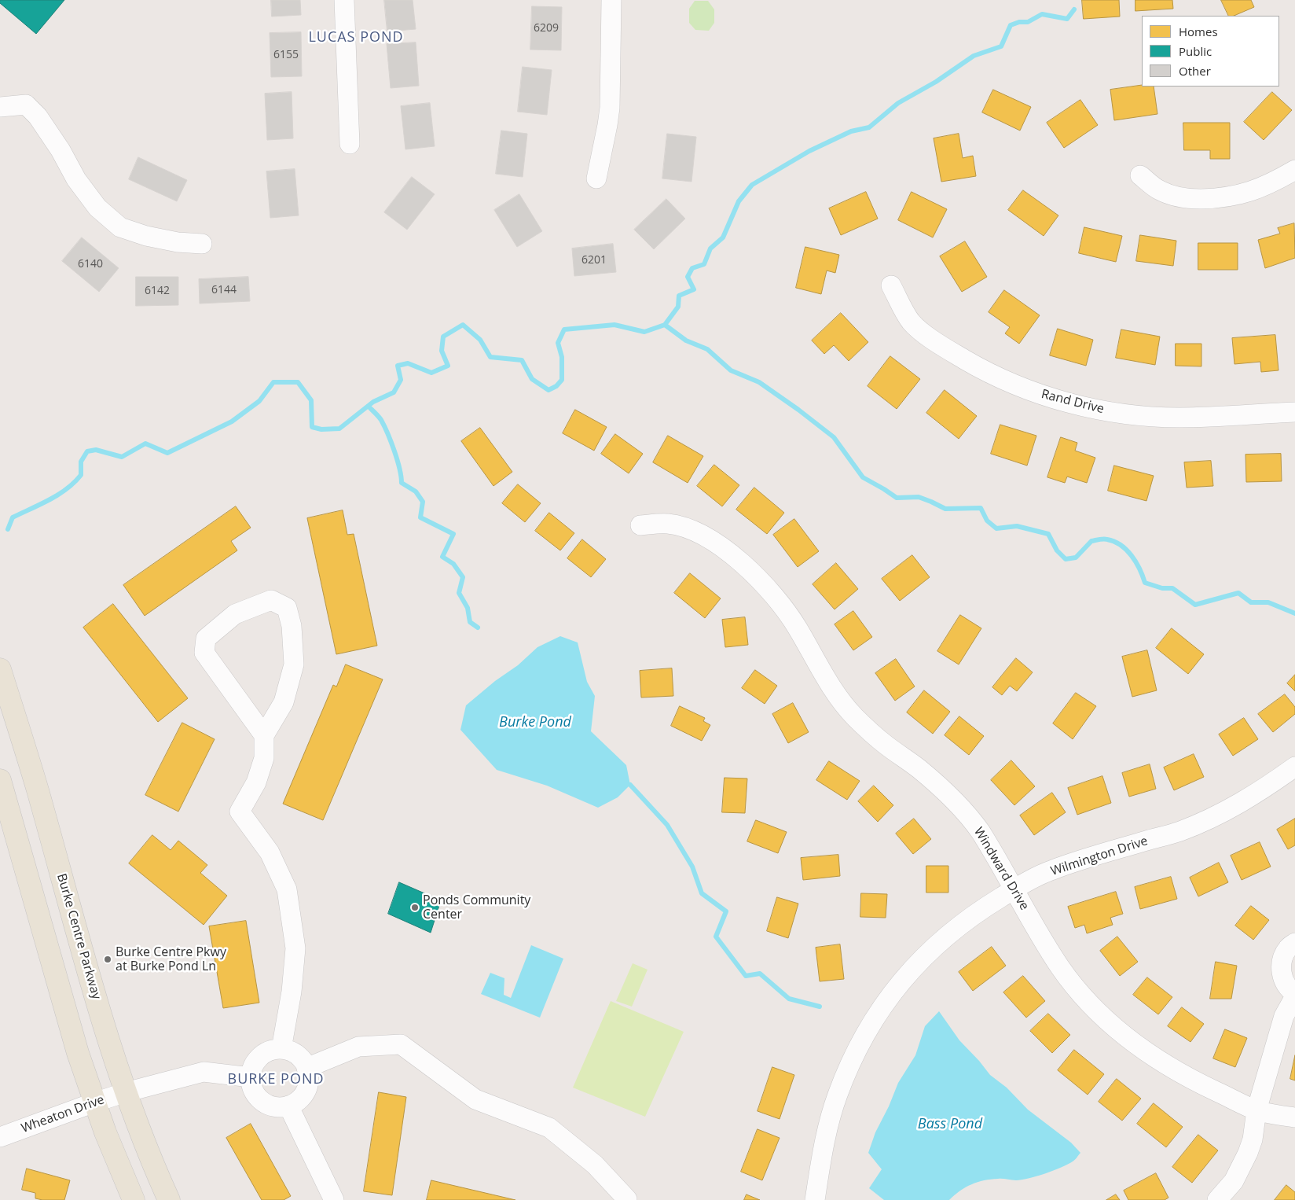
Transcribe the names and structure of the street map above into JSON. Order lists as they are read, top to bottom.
{
  "streets": {
    "main road": ["Burke Centre Parkway"],
    "street": [
      "Rand Drive",
      "Wilmington Drive",
      "Windward Drive",
      "Wheaton Drive"
    ]
  },
  "crossings": [
    ["Wilmington Drive", "Windward Drive"],
    ["Burke Centre Parkway", "Wheaton Drive"]
  ],
  "districts": ["LUCAS POND", "BURKE POND"],
  "water": ["Burke Pond", "Bass Pond"],
  "places": ["Ponds Community Center", "Burke Centre Pkwy at Burke Pond Ln"],
  "house_numbers": [
    "6209",
    "6155",
    "6201",
    "6140",
    "6144",
    "6142"
  ],
  "legend": ["Homes", "Public", "Other"]
}
